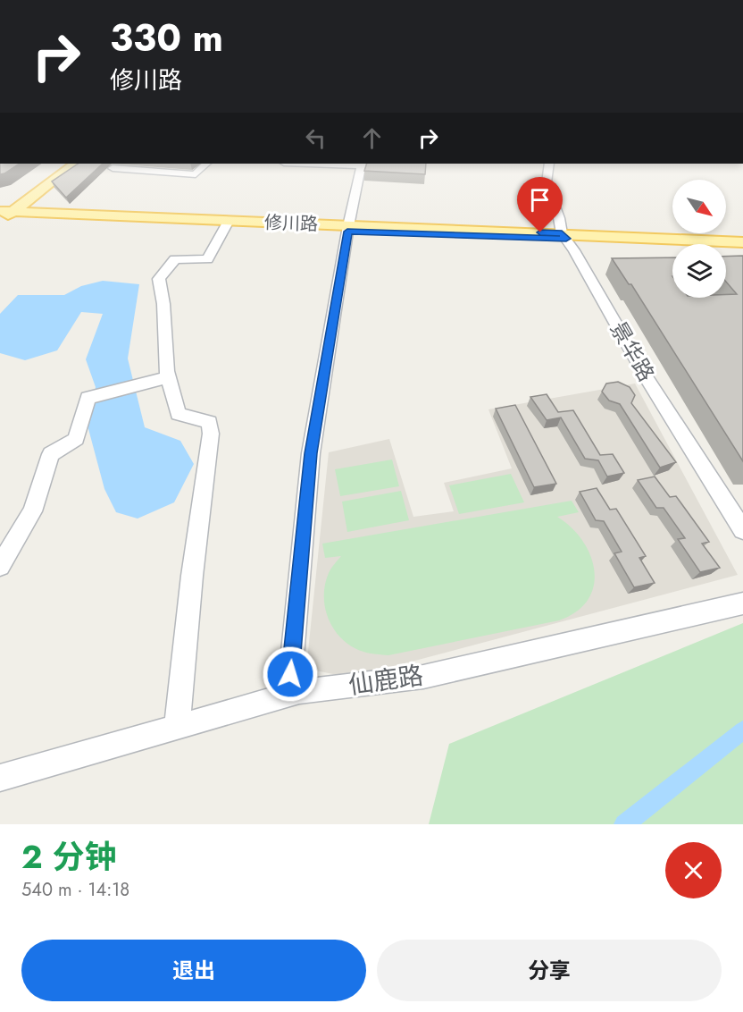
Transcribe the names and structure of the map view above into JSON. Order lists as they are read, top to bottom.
{
  "streets": {
    "main road": ["修川路"],
    "street": ["景华路", "仙鹿路"]
  },
  "crossings": [
    ["修川路", "景华路"]
  ],
  "north": "bottom right",
  "page": {
    "turn": ["330 m", "修川路"],
    "heading": ["2 分钟", "540 m · 14:18"],
    "buttons": ["退出", "分享"]
  }
}
